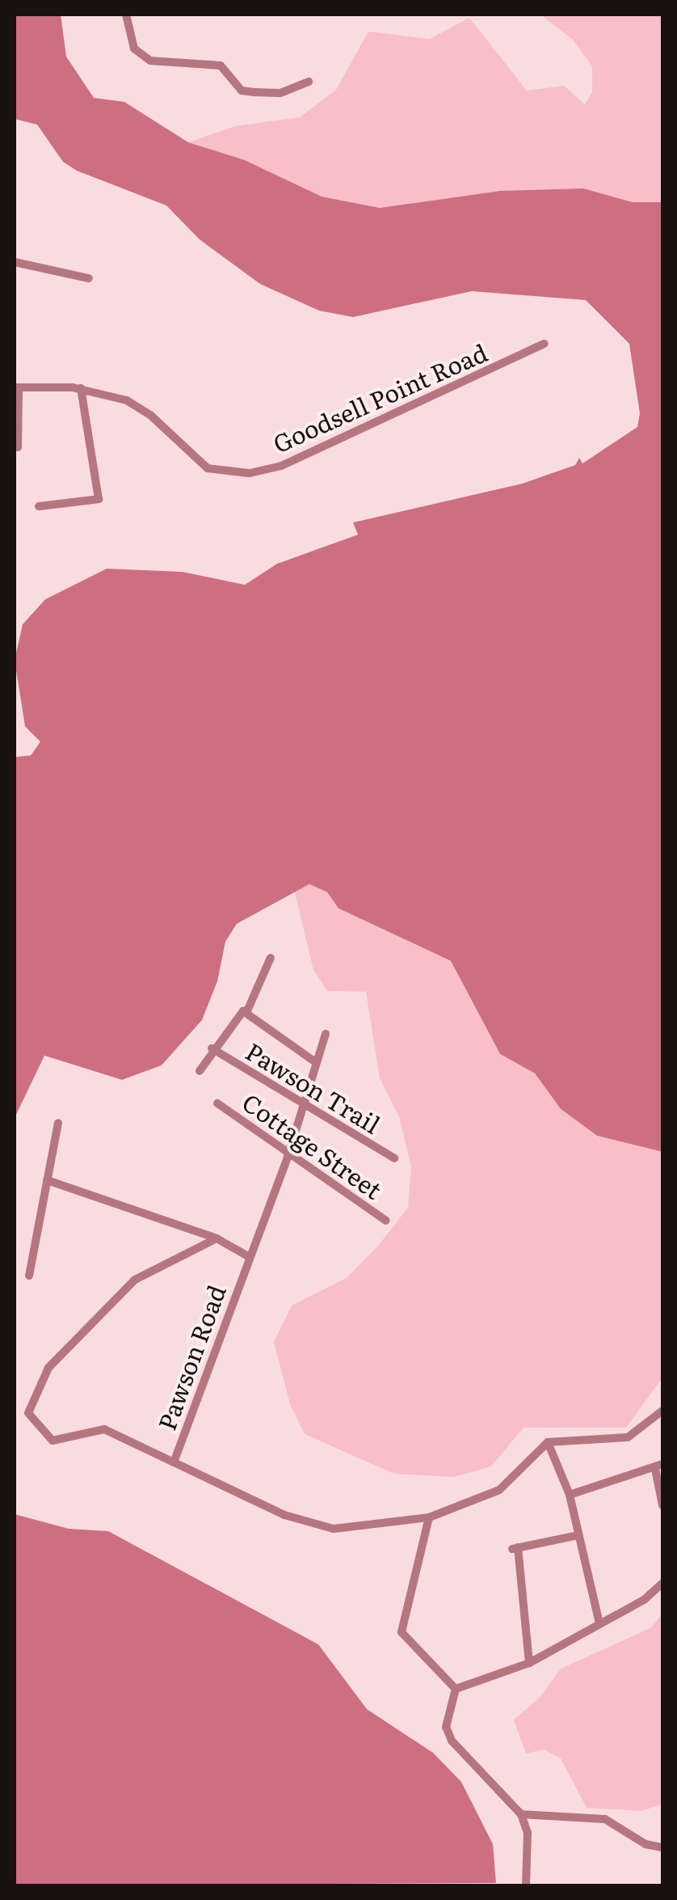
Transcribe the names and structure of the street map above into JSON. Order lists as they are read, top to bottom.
{
  "streets": {
    "street": [
      "Goodsell Point Road",
      "Pawson Trail",
      "Cottage Street",
      "Pawson Road"
    ]
  },
  "crossings": [
    ["Pawson Trail", "Pawson Road"],
    ["Cottage Street", "Pawson Road"]
  ]
}
